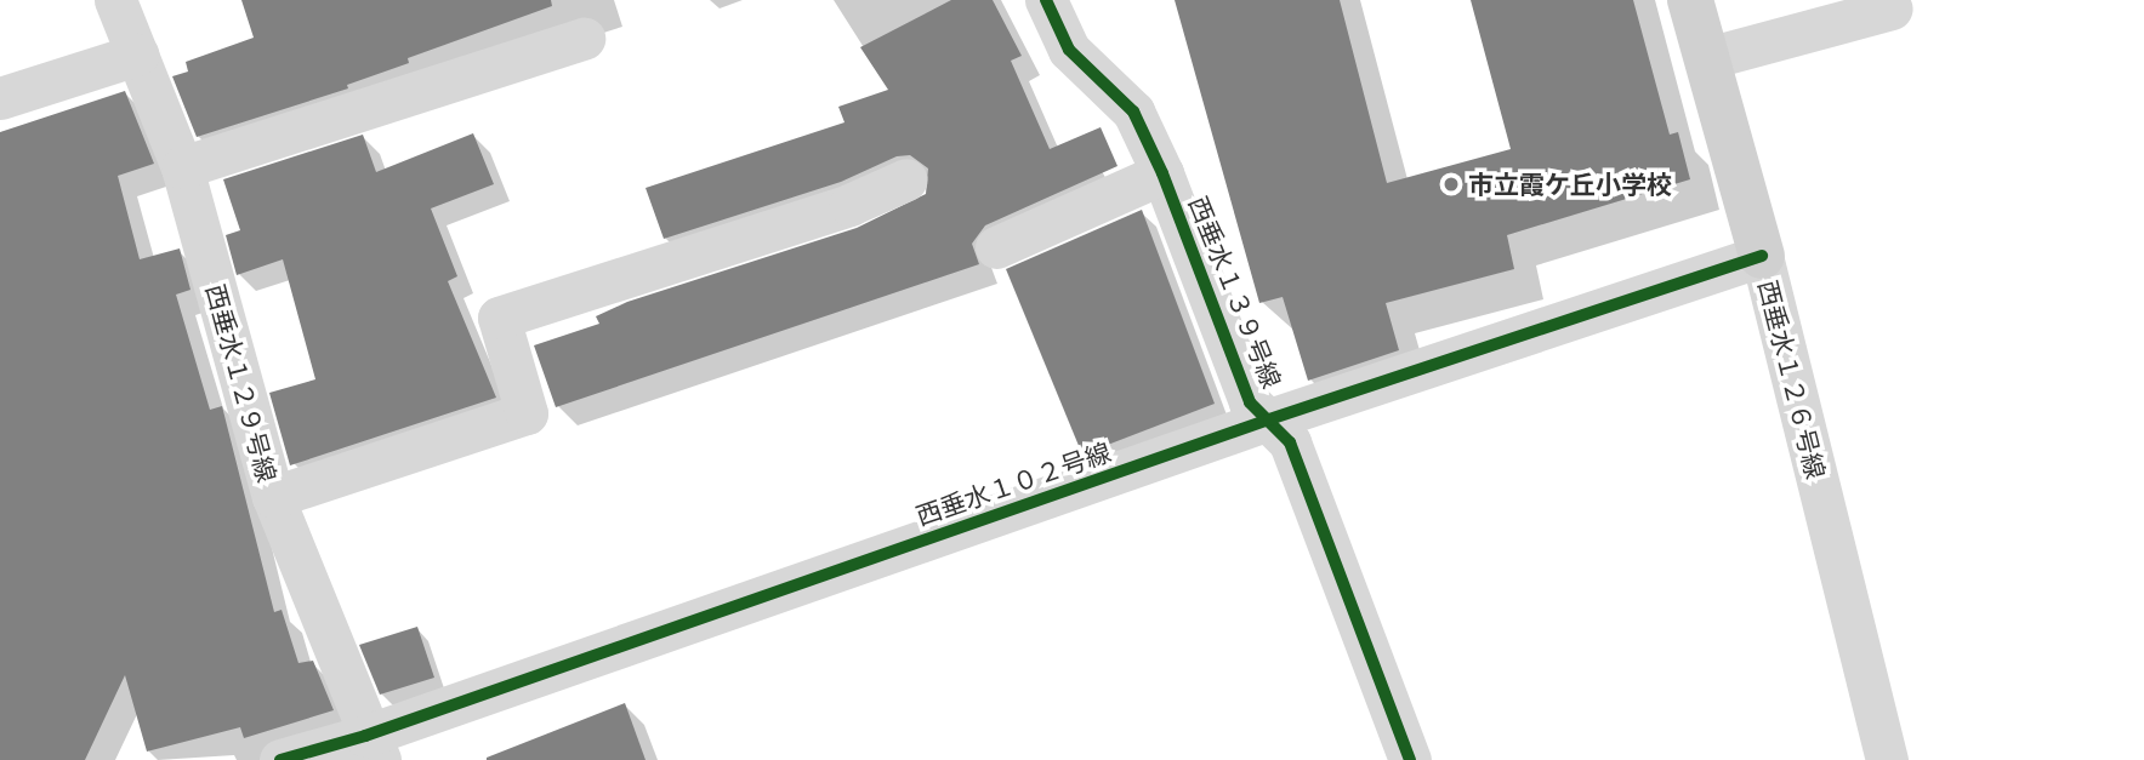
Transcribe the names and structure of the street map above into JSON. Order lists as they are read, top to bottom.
{
  "streets": {
    "street": [
      "西垂水１３９号線",
      "西垂水１２６号線",
      "西垂水１２９号線",
      "西垂水１０２号線"
    ]
  },
  "crossings": [
    ["西垂水１３９号線", "西垂水１０２号線"],
    ["西垂水１２６号線", "西垂水１０２号線"],
    ["西垂水１２９号線", "西垂水１０２号線"]
  ],
  "places": ["市立霞ケ丘小学校"]
}
